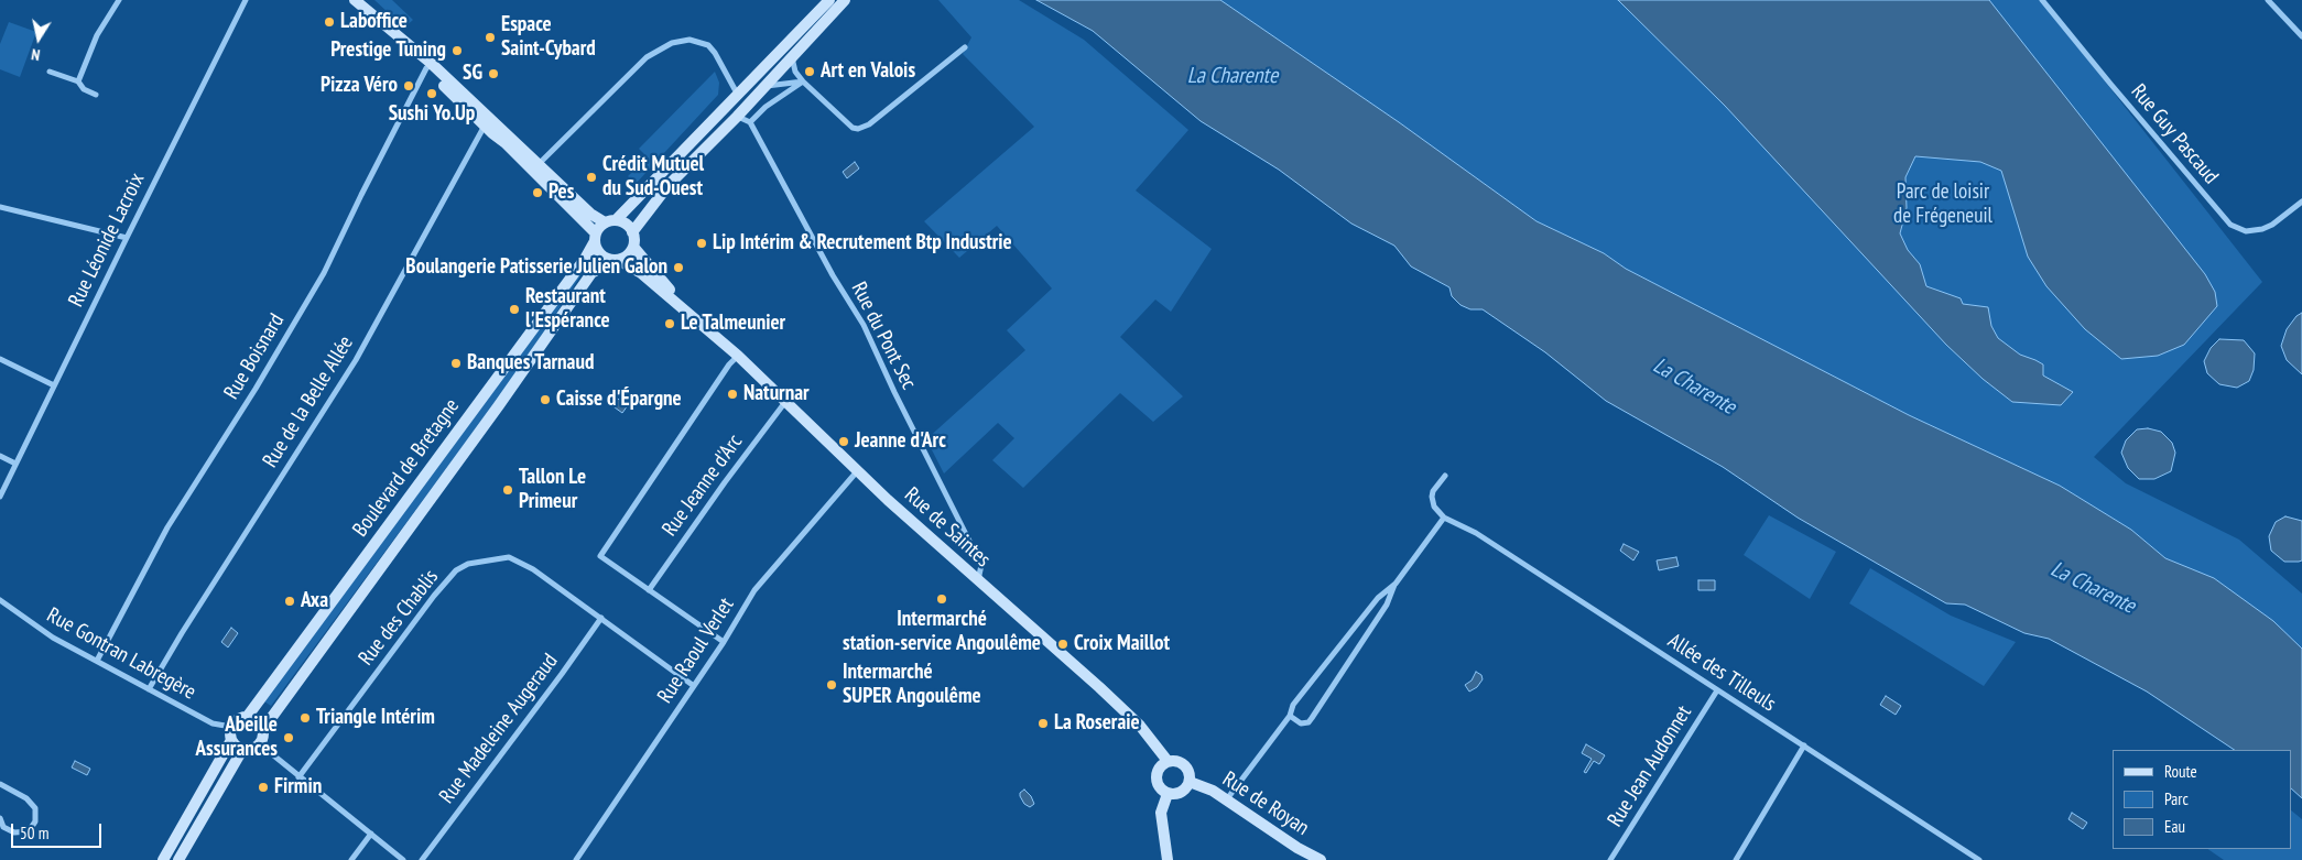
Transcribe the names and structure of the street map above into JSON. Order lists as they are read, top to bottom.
{
  "streets": {
    "main road": ["Boulevard de Bretagne", "Rue de Saintes", "Rue de Royan"],
    "street": [
      "Rue Guy Pascaud",
      "Rue Léonide Lacroix",
      "Rue du Pont Sec",
      "Rue Boisnard",
      "Rue de la Belle Allée",
      "Rue Jeanne d'Arc",
      "Rue des Chablis",
      "Rue Raoul Verlet",
      "Rue Gontran Labregère",
      "Allée des Tilleuls",
      "Rue Madeleine Augeraud",
      "Rue Jean Audonnet"
    ]
  },
  "crossings": [
    ["Rue du Pont Sec", "Rue de Saintes"],
    ["Rue Boisnard", "Rue Gontran Labregère"],
    ["Rue de la Belle Allée", "Rue Gontran Labregère"],
    ["Boulevard de Bretagne", "Rue de Saintes"],
    ["Boulevard de Bretagne", "Rue Gontran Labregère"],
    ["Rue Jeanne d'Arc", "Rue de Saintes"],
    ["Rue de Saintes", "Rue Raoul Verlet"],
    ["Rue de Saintes", "Rue de Royan"],
    ["Rue des Chablis", "Rue Raoul Verlet"],
    ["Rue des Chablis", "Rue Madeleine Augeraud"],
    ["Allée des Tilleuls", "Rue Jean Audonnet"]
  ],
  "water": ["La Charente"],
  "parks": ["Parc de loisir de Frégeneuil"],
  "places": [
    "Laboffice",
    "Espace Saint-Cybard",
    "Prestige Tuning",
    "Art en Valois",
    "SG",
    "Pizza Véro",
    "Sushi Yo.Up",
    "Crédit Mutuel du Sud-Ouest",
    "Pes",
    "Lip Intérim & Recrutement Btp Industrie",
    "Boulangerie Patisserie Julien Galon",
    "Restaurant l'Espérance",
    "Le Talmeunier",
    "Banques Tarnaud",
    "Naturnar",
    "Caisse d'Épargne",
    "Jeanne d'Arc",
    "Tallon Le Primeur",
    "Intermarché station-service Angoulême",
    "Axa",
    "Croix Maillot",
    "Intermarché SUPER Angoulême",
    "Triangle Intérim",
    "La Roseraie",
    "Abeille Assurances",
    "Firmin"
  ],
  "legend": ["Route", "Parc", "Eau"],
  "scale_bar": "50 m",
  "north": "bottom"
}
